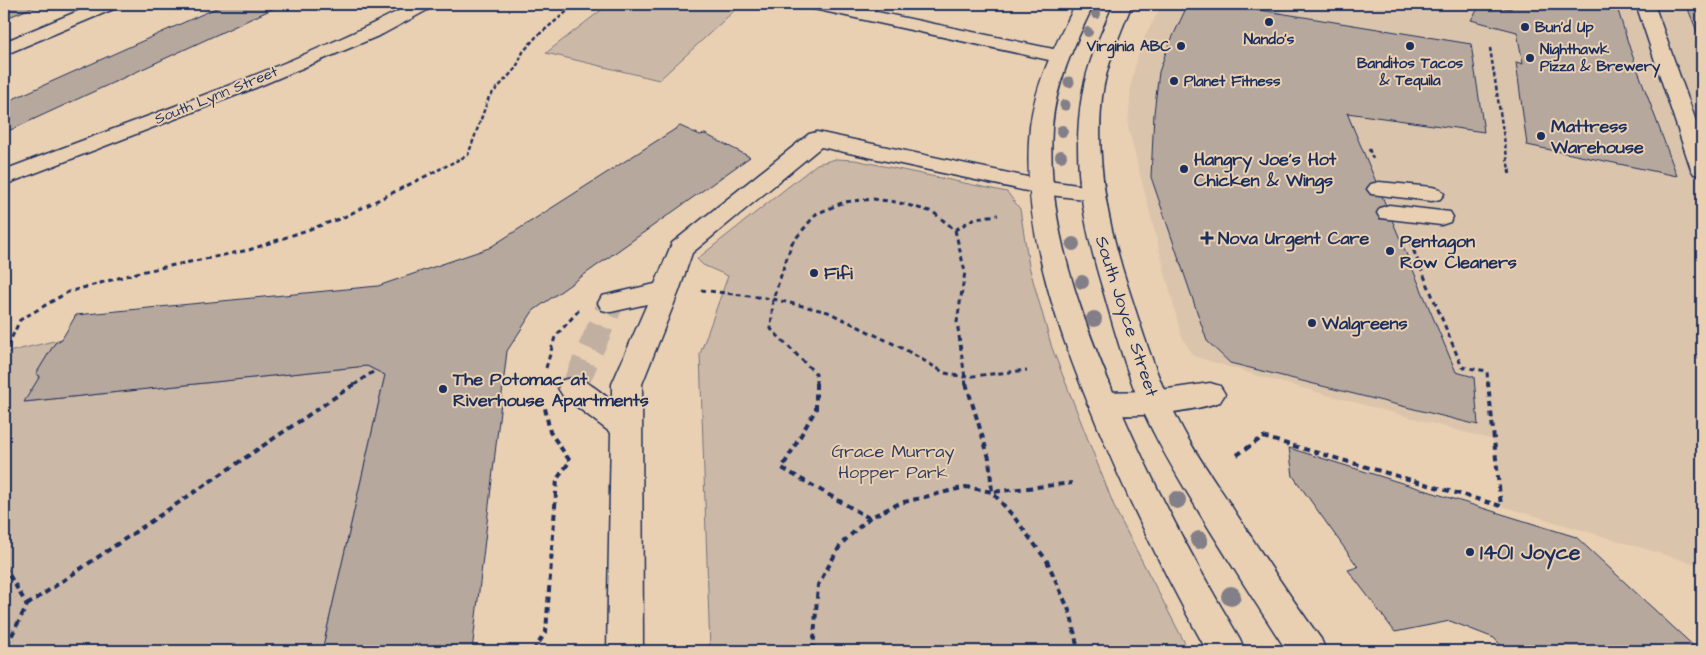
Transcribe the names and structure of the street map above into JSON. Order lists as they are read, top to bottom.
{
  "streets": {
    "main road": ["South Lynn Street", "South Joyce Street"]
  },
  "parks": ["Grace Murray Hopper Park"],
  "places": {
    "other": [
      "Nando's",
      "Bun'd Up",
      "Virginia ABC",
      "Banditos Tacos & Tequila",
      "Nighthawk Pizza & Brewery",
      "Planet Fitness",
      "Mattress Warehouse",
      "Hangry Joe's Hot Chicken & Wings",
      "Pentagon Row Cleaners",
      "Fifi",
      "Walgreens",
      "The Potomac at Riverhouse Apartments",
      "1401 Joyce"
    ],
    "health": ["Nova Urgent Care"]
  }
}
